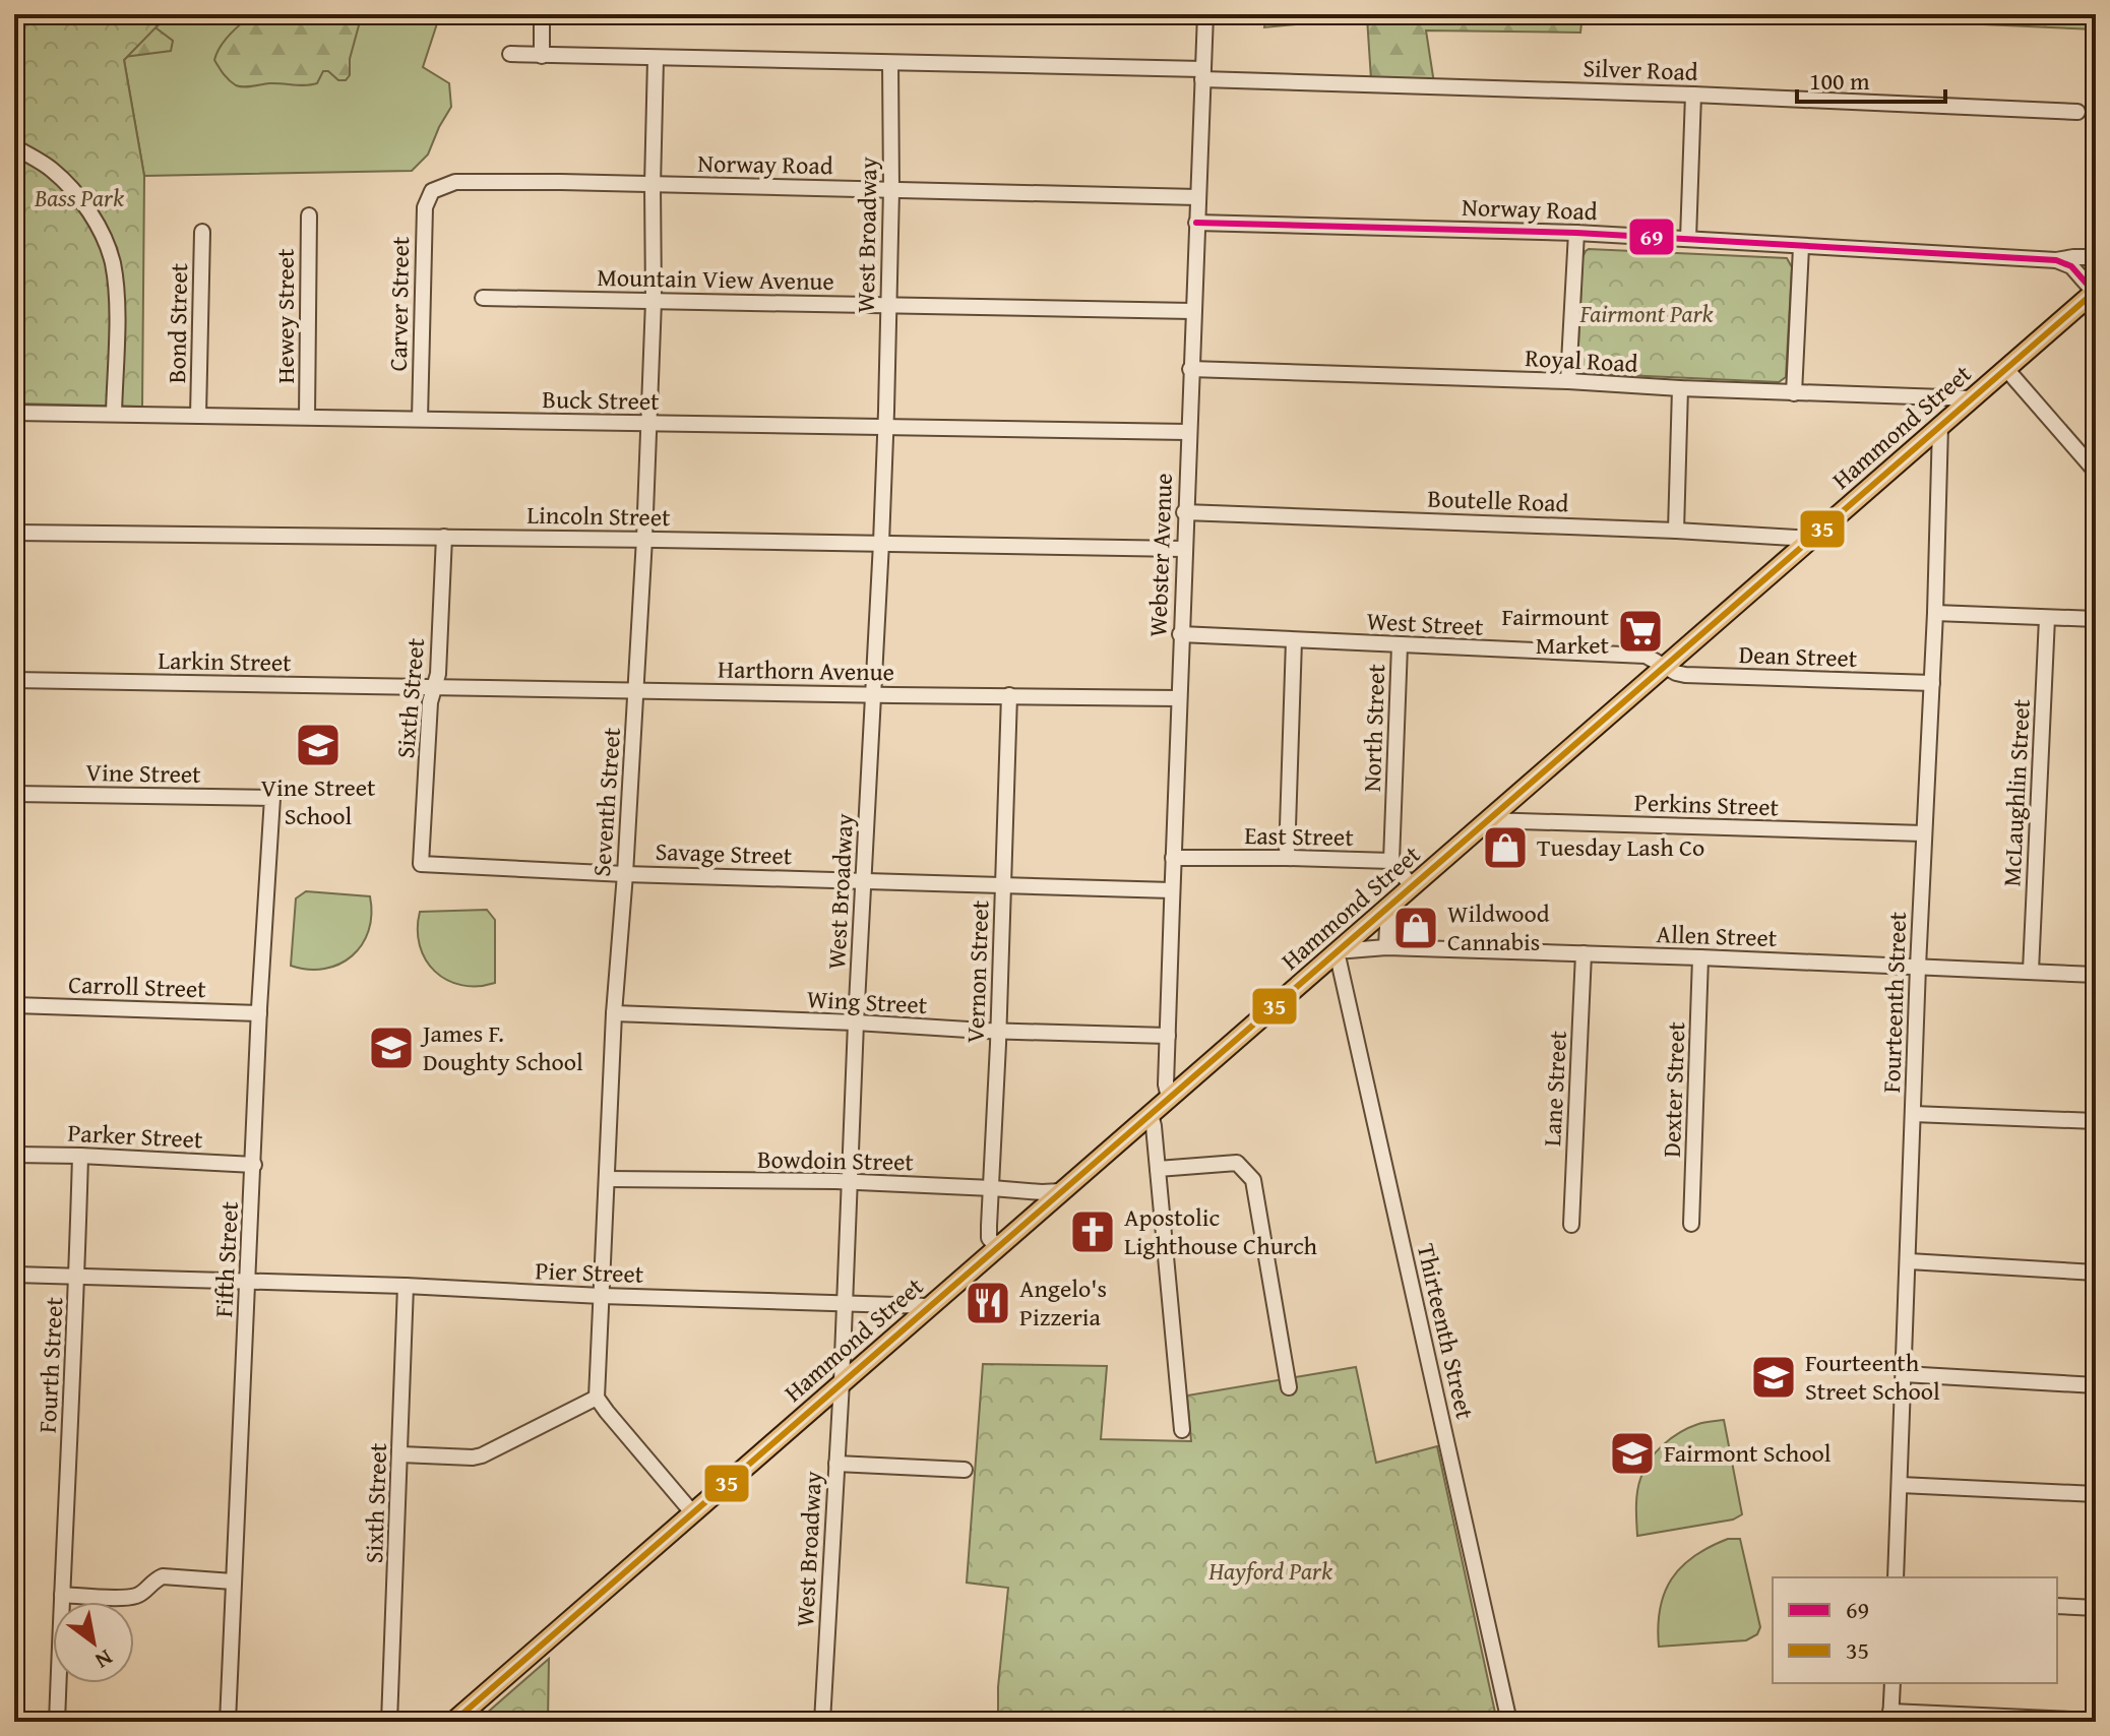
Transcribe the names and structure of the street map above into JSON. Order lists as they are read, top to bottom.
{
  "streets": {
    "main road": ["Hammond Street"],
    "street": [
      "Silver Road",
      "Norway Road",
      "West Broadway",
      "Mountain View Avenue",
      "Carver Street",
      "Hewey Street",
      "Bond Street",
      "Royal Road",
      "Buck Street",
      "Boutelle Road",
      "Lincoln Street",
      "Webster Avenue",
      "West Street",
      "Dean Street",
      "Larkin Street",
      "Harthorn Avenue",
      "Sixth Street",
      "North Street",
      "Vine Street",
      "McLaughlin Street",
      "Seventh Street",
      "Perkins Street",
      "East Street",
      "Savage Street",
      "Allen Street",
      "Vernon Street",
      "Carroll Street",
      "Wing Street",
      "Fourteenth Street",
      "Lane Street",
      "Dexter Street",
      "Parker Street",
      "Bowdoin Street",
      "Fifth Street",
      "Pier Street",
      "Thirteenth Street",
      "Fourth Street"
    ]
  },
  "crossings": [
    ["Silver Road", "West Broadway"],
    ["Silver Road", "Webster Avenue"],
    ["Silver Road", "Seventh Street"],
    ["Norway Road", "West Broadway"],
    ["Norway Road", "Carver Street"],
    ["Norway Road", "Webster Avenue"],
    ["Norway Road", "Seventh Street"],
    ["West Broadway", "Mountain View Avenue"],
    ["West Broadway", "Buck Street"],
    ["West Broadway", "Hammond Street"],
    ["West Broadway", "Lincoln Street"],
    ["West Broadway", "Harthorn Avenue"],
    ["West Broadway", "Savage Street"],
    ["West Broadway", "Wing Street"],
    ["West Broadway", "Bowdoin Street"],
    ["West Broadway", "Pier Street"],
    ["Mountain View Avenue", "Webster Avenue"],
    ["Mountain View Avenue", "Seventh Street"],
    ["Carver Street", "Buck Street"],
    ["Hewey Street", "Buck Street"],
    ["Bond Street", "Buck Street"],
    ["Royal Road", "Hammond Street"],
    ["Royal Road", "Webster Avenue"],
    ["Buck Street", "Webster Avenue"],
    ["Buck Street", "Seventh Street"],
    ["Hammond Street", "Boutelle Road"],
    ["Hammond Street", "Webster Avenue"],
    ["Hammond Street", "West Street"],
    ["Hammond Street", "Dean Street"],
    ["Hammond Street", "Perkins Street"],
    ["Hammond Street", "Allen Street"],
    ["Hammond Street", "Vernon Street"],
    ["Hammond Street", "Fourteenth Street"],
    ["Hammond Street", "Bowdoin Street"],
    ["Hammond Street", "Pier Street"],
    ["Hammond Street", "Thirteenth Street"],
    ["Boutelle Road", "Webster Avenue"],
    ["Lincoln Street", "Webster Avenue"],
    ["Lincoln Street", "Sixth Street"],
    ["Lincoln Street", "Seventh Street"],
    ["Webster Avenue", "West Street"],
    ["Webster Avenue", "Harthorn Avenue"],
    ["Webster Avenue", "East Street"],
    ["Webster Avenue", "Savage Street"],
    ["Webster Avenue", "Wing Street"],
    ["West Street", "Dean Street"],
    ["West Street", "North Street"],
    ["Dean Street", "Fourteenth Street"],
    ["Larkin Street", "Harthorn Avenue"],
    ["Larkin Street", "Sixth Street"],
    ["Harthorn Avenue", "Sixth Street"],
    ["Harthorn Avenue", "Seventh Street"],
    ["Harthorn Avenue", "Vernon Street"],
    ["Sixth Street", "Savage Street"],
    ["Sixth Street", "Pier Street"],
    ["North Street", "East Street"],
    ["Vine Street", "Fifth Street"],
    ["McLaughlin Street", "Allen Street"],
    ["Seventh Street", "Savage Street"],
    ["Seventh Street", "Wing Street"],
    ["Seventh Street", "Bowdoin Street"],
    ["Seventh Street", "Pier Street"],
    ["Perkins Street", "Fourteenth Street"],
    ["Savage Street", "Vernon Street"],
    ["Allen Street", "Fourteenth Street"],
    ["Allen Street", "Lane Street"],
    ["Allen Street", "Dexter Street"],
    ["Allen Street", "Thirteenth Street"],
    ["Vernon Street", "Wing Street"],
    ["Vernon Street", "Bowdoin Street"],
    ["Carroll Street", "Fifth Street"],
    ["Parker Street", "Fifth Street"],
    ["Parker Street", "Fourth Street"],
    ["Fifth Street", "Pier Street"],
    ["Pier Street", "Fourth Street"]
  ],
  "parks": ["Bass Park", "Fairmont Park", "Hayford Park"],
  "places": {
    "supermarket": ["Fairmount Market"],
    "school or university": [
      "Vine Street School",
      "James F. Doughty School",
      "Fourteenth Street School",
      "Fairmont School"
    ],
    "shop": ["Tuesday Lash Co", "Wildwood Cannabis"],
    "church": ["Apostolic Lighthouse Church"],
    "restaurant": ["Angelo's Pizzeria"]
  },
  "lines": ["transit line 69", "transit line 35"],
  "legend": ["69", "35"],
  "scale_bar": "100 m",
  "north": "bottom right"
}
